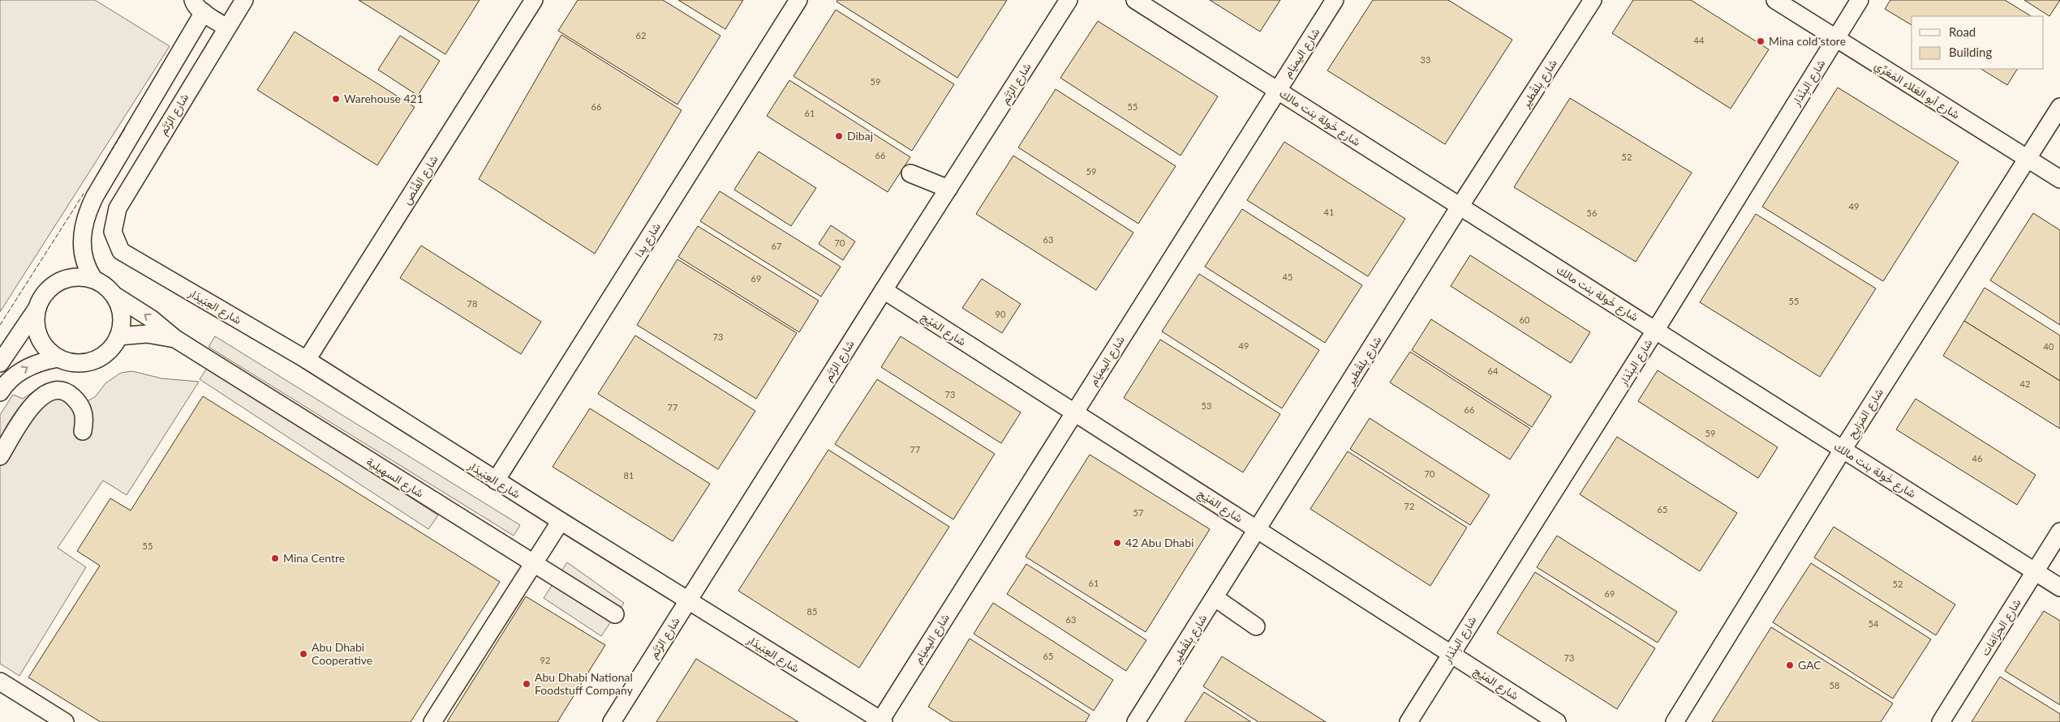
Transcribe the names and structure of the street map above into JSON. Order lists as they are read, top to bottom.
{
  "streets": {
    "street": [
      "شارع اليميَام",
      "شارع البِنْدَار",
      "شارع الرُتَم",
      "شارع بِلقْطير",
      "شارع أبو العَلاء المَعَرِّي",
      "شارع خَولة بنت مالك",
      "شارع الفُنْص",
      "شارع يِدا",
      "شارع العِبَيدَار",
      "شارع المَيْج",
      "شارع المَرَايِح",
      "شارع السهيلية",
      "شارع الحِزَامَات"
    ]
  },
  "crossings": [
    ["شارع اليميَام", "شارع خَولة بنت مالك"],
    ["شارع اليميَام", "شارع العِبَيدَار"],
    ["شارع اليميَام", "شارع المَيْج"],
    ["شارع البِنْدَار", "شارع أبو العَلاء المَعَرِّي"],
    ["شارع البِنْدَار", "شارع خَولة بنت مالك"],
    ["شارع البِنْدَار", "شارع المَيْج"],
    ["شارع الرُتَم", "شارع العِبَيدَار"],
    ["شارع الرُتَم", "شارع المَيْج"],
    ["شارع بِلقْطير", "شارع خَولة بنت مالك"],
    ["شارع بِلقْطير", "شارع المَيْج"],
    ["شارع أبو العَلاء المَعَرِّي", "شارع المَرَايِح"],
    ["شارع خَولة بنت مالك", "شارع المَرَايِح"],
    ["شارع خَولة بنت مالك", "شارع الحِزَامَات"],
    ["شارع الفُنْص", "شارع العِبَيدَار"],
    ["شارع يِدا", "شارع العِبَيدَار"]
  ],
  "places": [
    "Mina cold store",
    "Warehouse 421",
    "Dibaj",
    "42 Abu Dhabi",
    "Mina Centre",
    "Abu Dhabi Cooperative",
    "GAC",
    "Abu Dhabi National Foodstuff Company"
  ],
  "house_numbers": [
    "62",
    "44",
    "33",
    "59",
    "66",
    "55",
    "61",
    "66",
    "52",
    "59",
    "49",
    "41",
    "56",
    "63",
    "70",
    "67",
    "45",
    "69",
    "55",
    "78",
    "90",
    "60",
    "73",
    "49",
    "40",
    "64",
    "42",
    "73",
    "53",
    "77",
    "66",
    "59",
    "77",
    "46",
    "70",
    "81",
    "72",
    "65",
    "57",
    "55",
    "61",
    "52",
    "69",
    "85",
    "63",
    "54",
    "65",
    "73",
    "92",
    "58"
  ],
  "legend": ["Road", "Building"]
}
